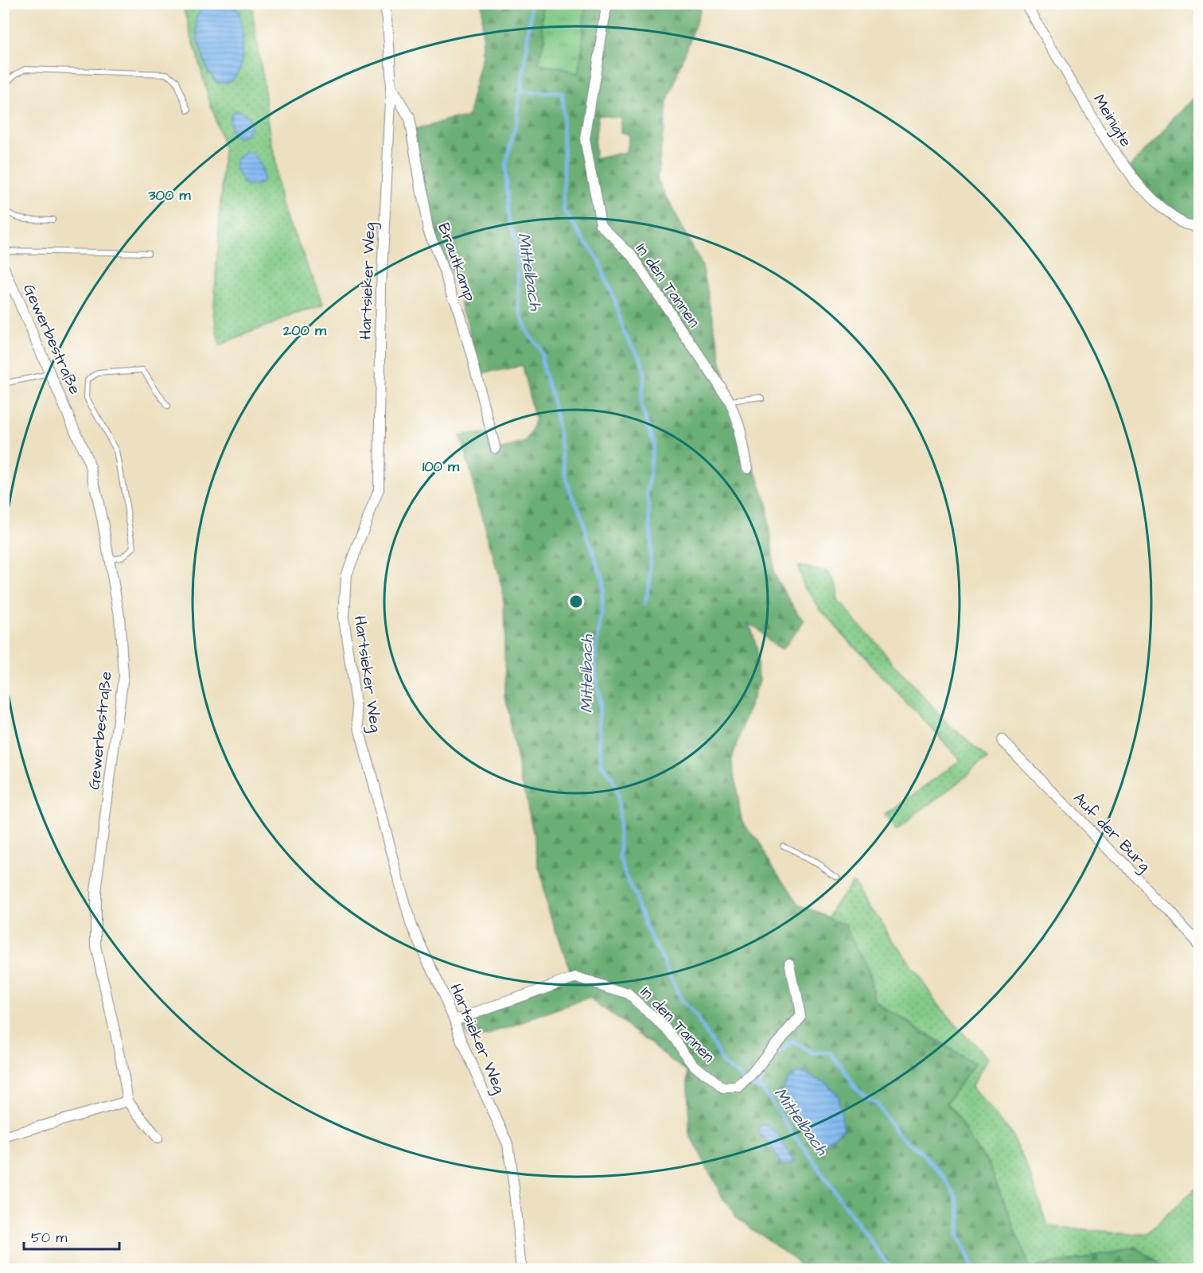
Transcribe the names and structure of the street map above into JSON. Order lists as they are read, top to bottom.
{
  "streets": {
    "street": [
      "Meinigte",
      "Brautkamp",
      "Hartsieker Weg",
      "In den Tannen",
      "Gewerbestraße",
      "Auf der Burg"
    ]
  },
  "crossings": [
    ["Brautkamp", "Hartsieker Weg"],
    ["Hartsieker Weg", "In den Tannen"]
  ],
  "water": ["Mittelbach"],
  "scale_bar": "50 m",
  "rings": ["300 m", "200 m", "100 m"]
}
